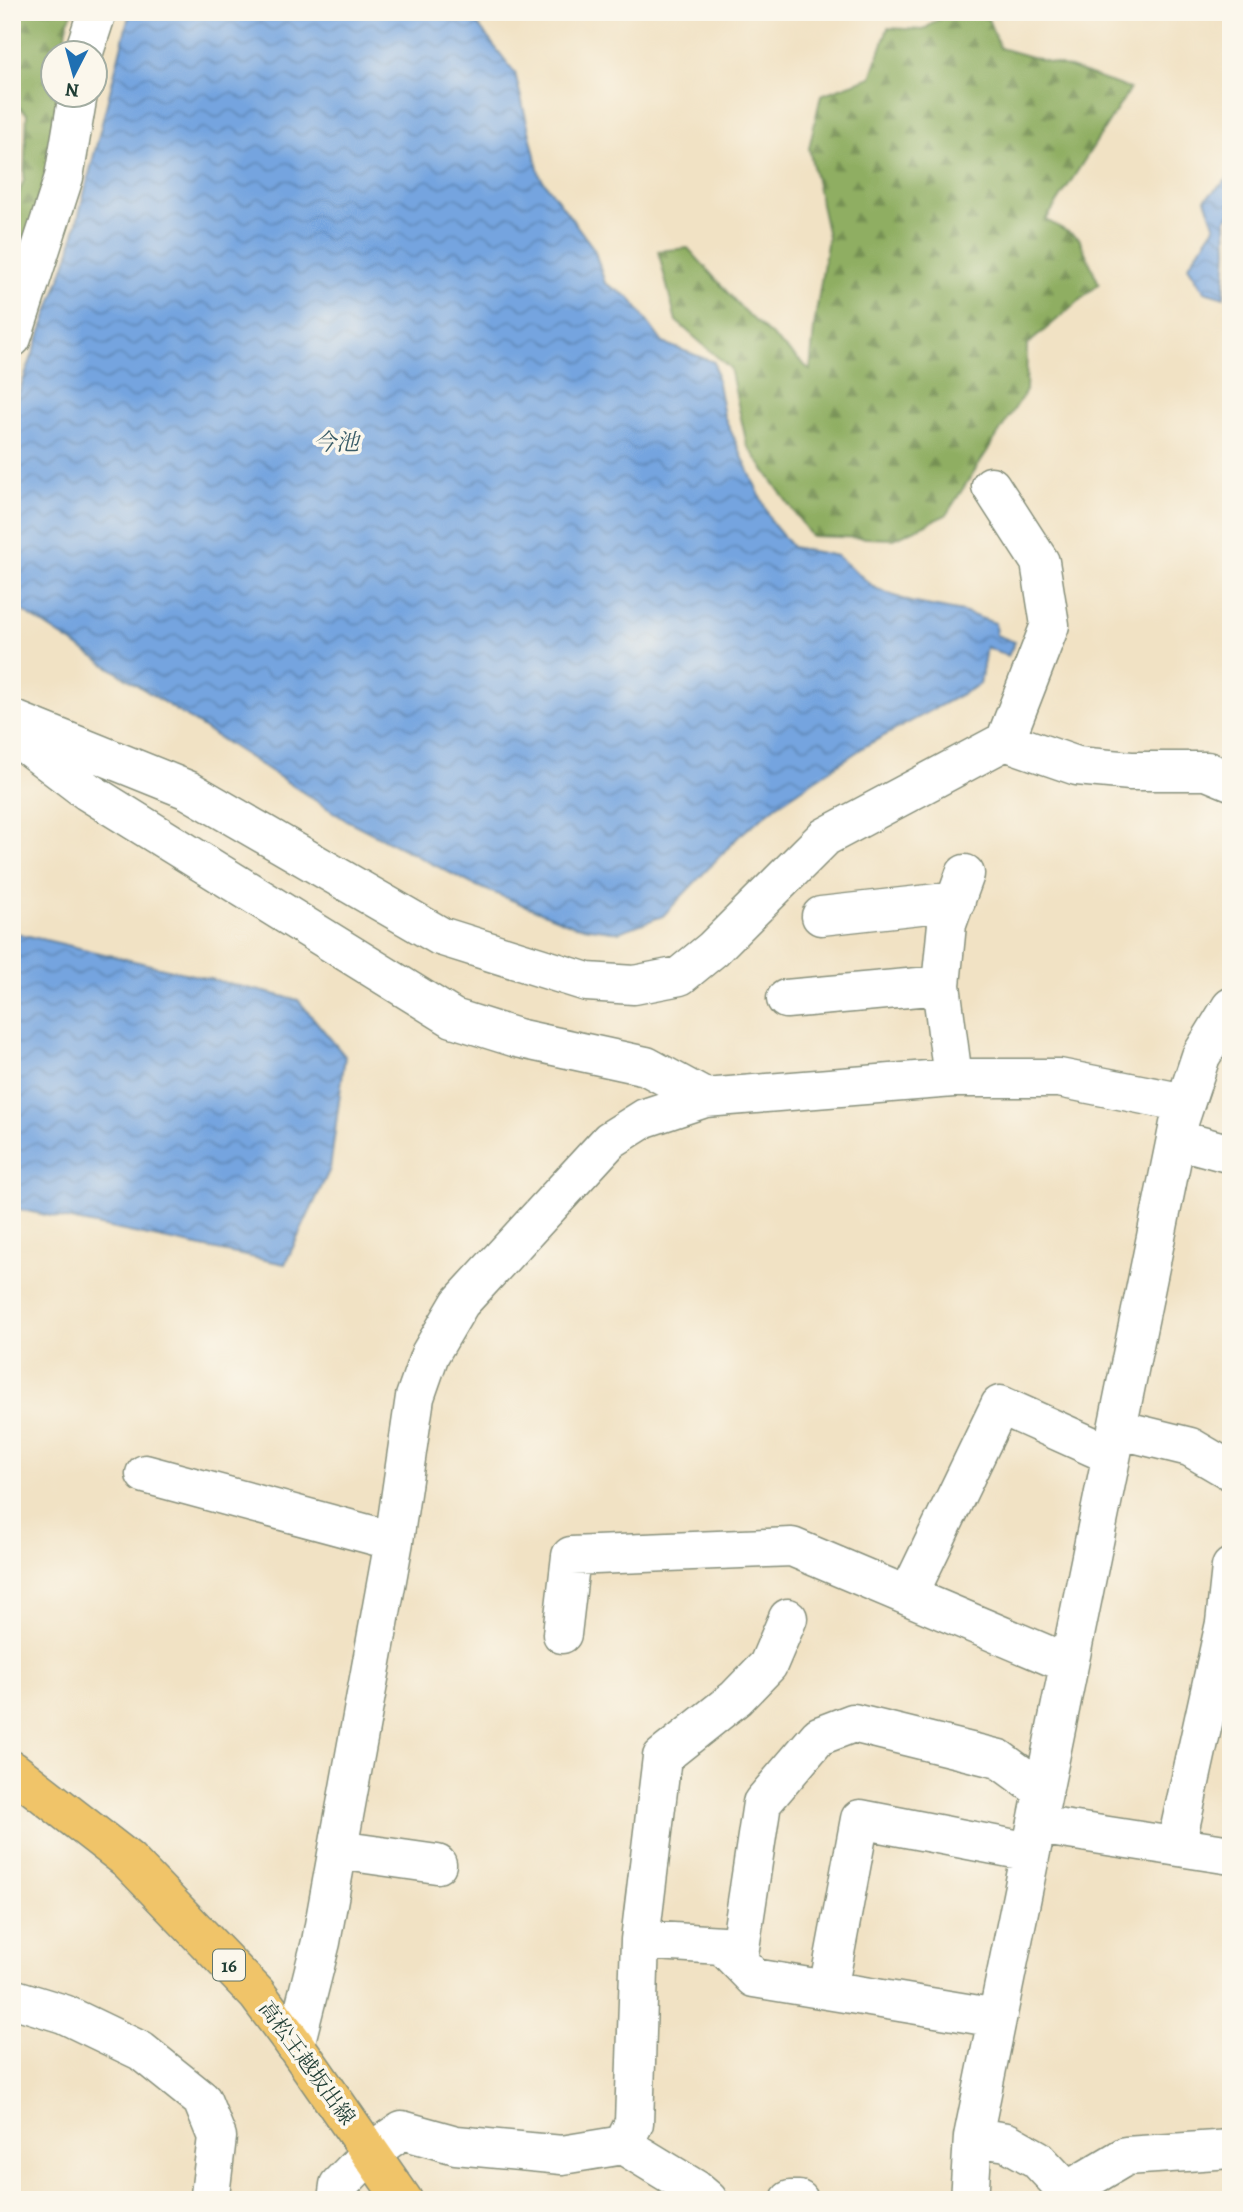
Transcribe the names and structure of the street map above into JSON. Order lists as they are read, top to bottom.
{
  "streets": {
    "main road": ["16", "高松王越坂出線"]
  },
  "water": ["今池"],
  "north": "bottom"
}
